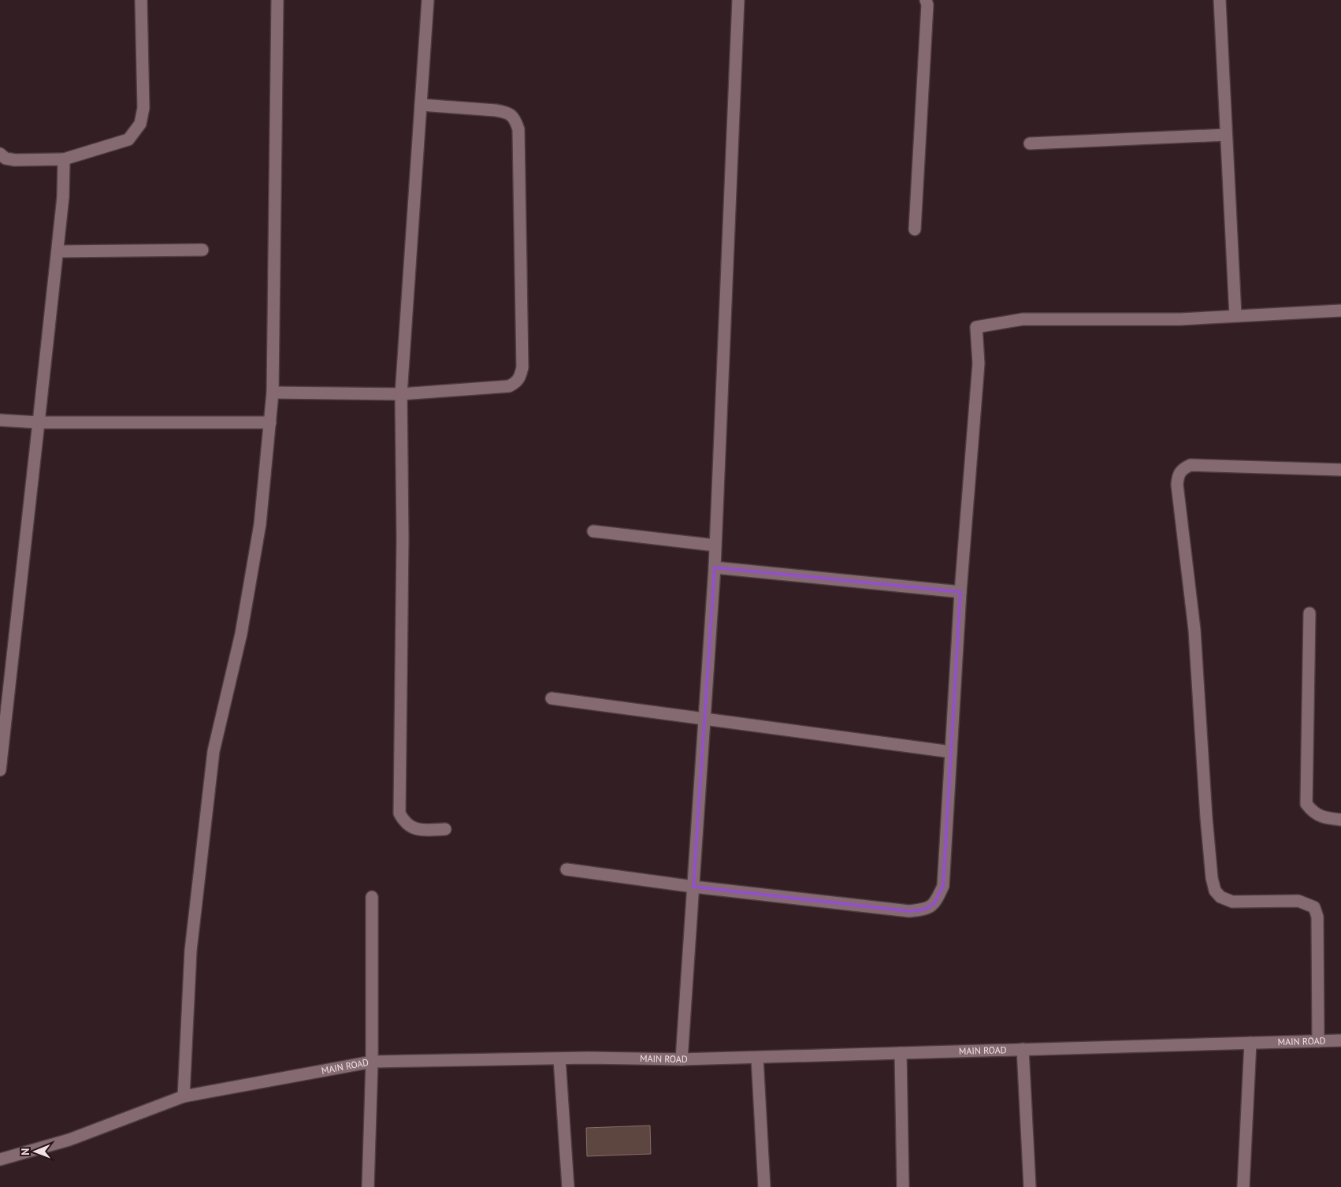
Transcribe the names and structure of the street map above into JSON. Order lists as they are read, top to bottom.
{
  "streets": {
    "street": ["MAIN ROAD"]
  },
  "north": "left"
}
